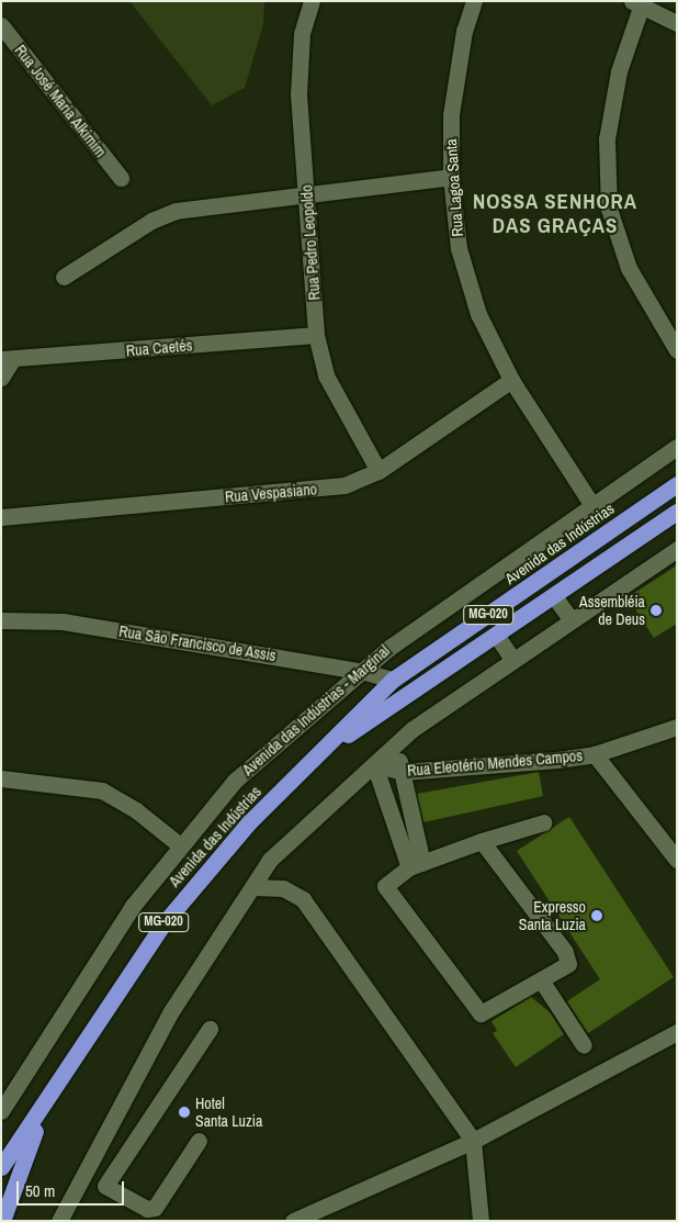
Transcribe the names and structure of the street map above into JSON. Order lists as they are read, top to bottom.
{
  "streets": {
    "highway": ["Avenida das Indústrias", "MG-020"],
    "street": [
      "Rua José Maria Alkimim",
      "Rua Lagoa Santa",
      "Rua Pedro Leopoldo",
      "Rua Caetés",
      "Rua Vespasiano",
      "Rua São Francisco de Assis",
      "Avenida das Indústrias - Marginal",
      "Rua Eleotério Mendes Campos"
    ]
  },
  "crossings": [
    ["Rua Lagoa Santa", "Rua Vespasiano"],
    ["Rua Lagoa Santa", "Avenida das Indústrias - Marginal"],
    ["Rua Pedro Leopoldo", "Rua Caetés"],
    ["Rua Pedro Leopoldo", "Rua Vespasiano"],
    ["Avenida das Indústrias", "Rua São Francisco de Assis"],
    ["Rua São Francisco de Assis", "Avenida das Indústrias - Marginal"]
  ],
  "districts": ["NOSSA SENHORA DAS GRAÇAS"],
  "places": ["Assembléia de Deus", "Expresso Santa Luzia", "Hotel Santa Luzia"],
  "scale_bar": "50 m"
}
